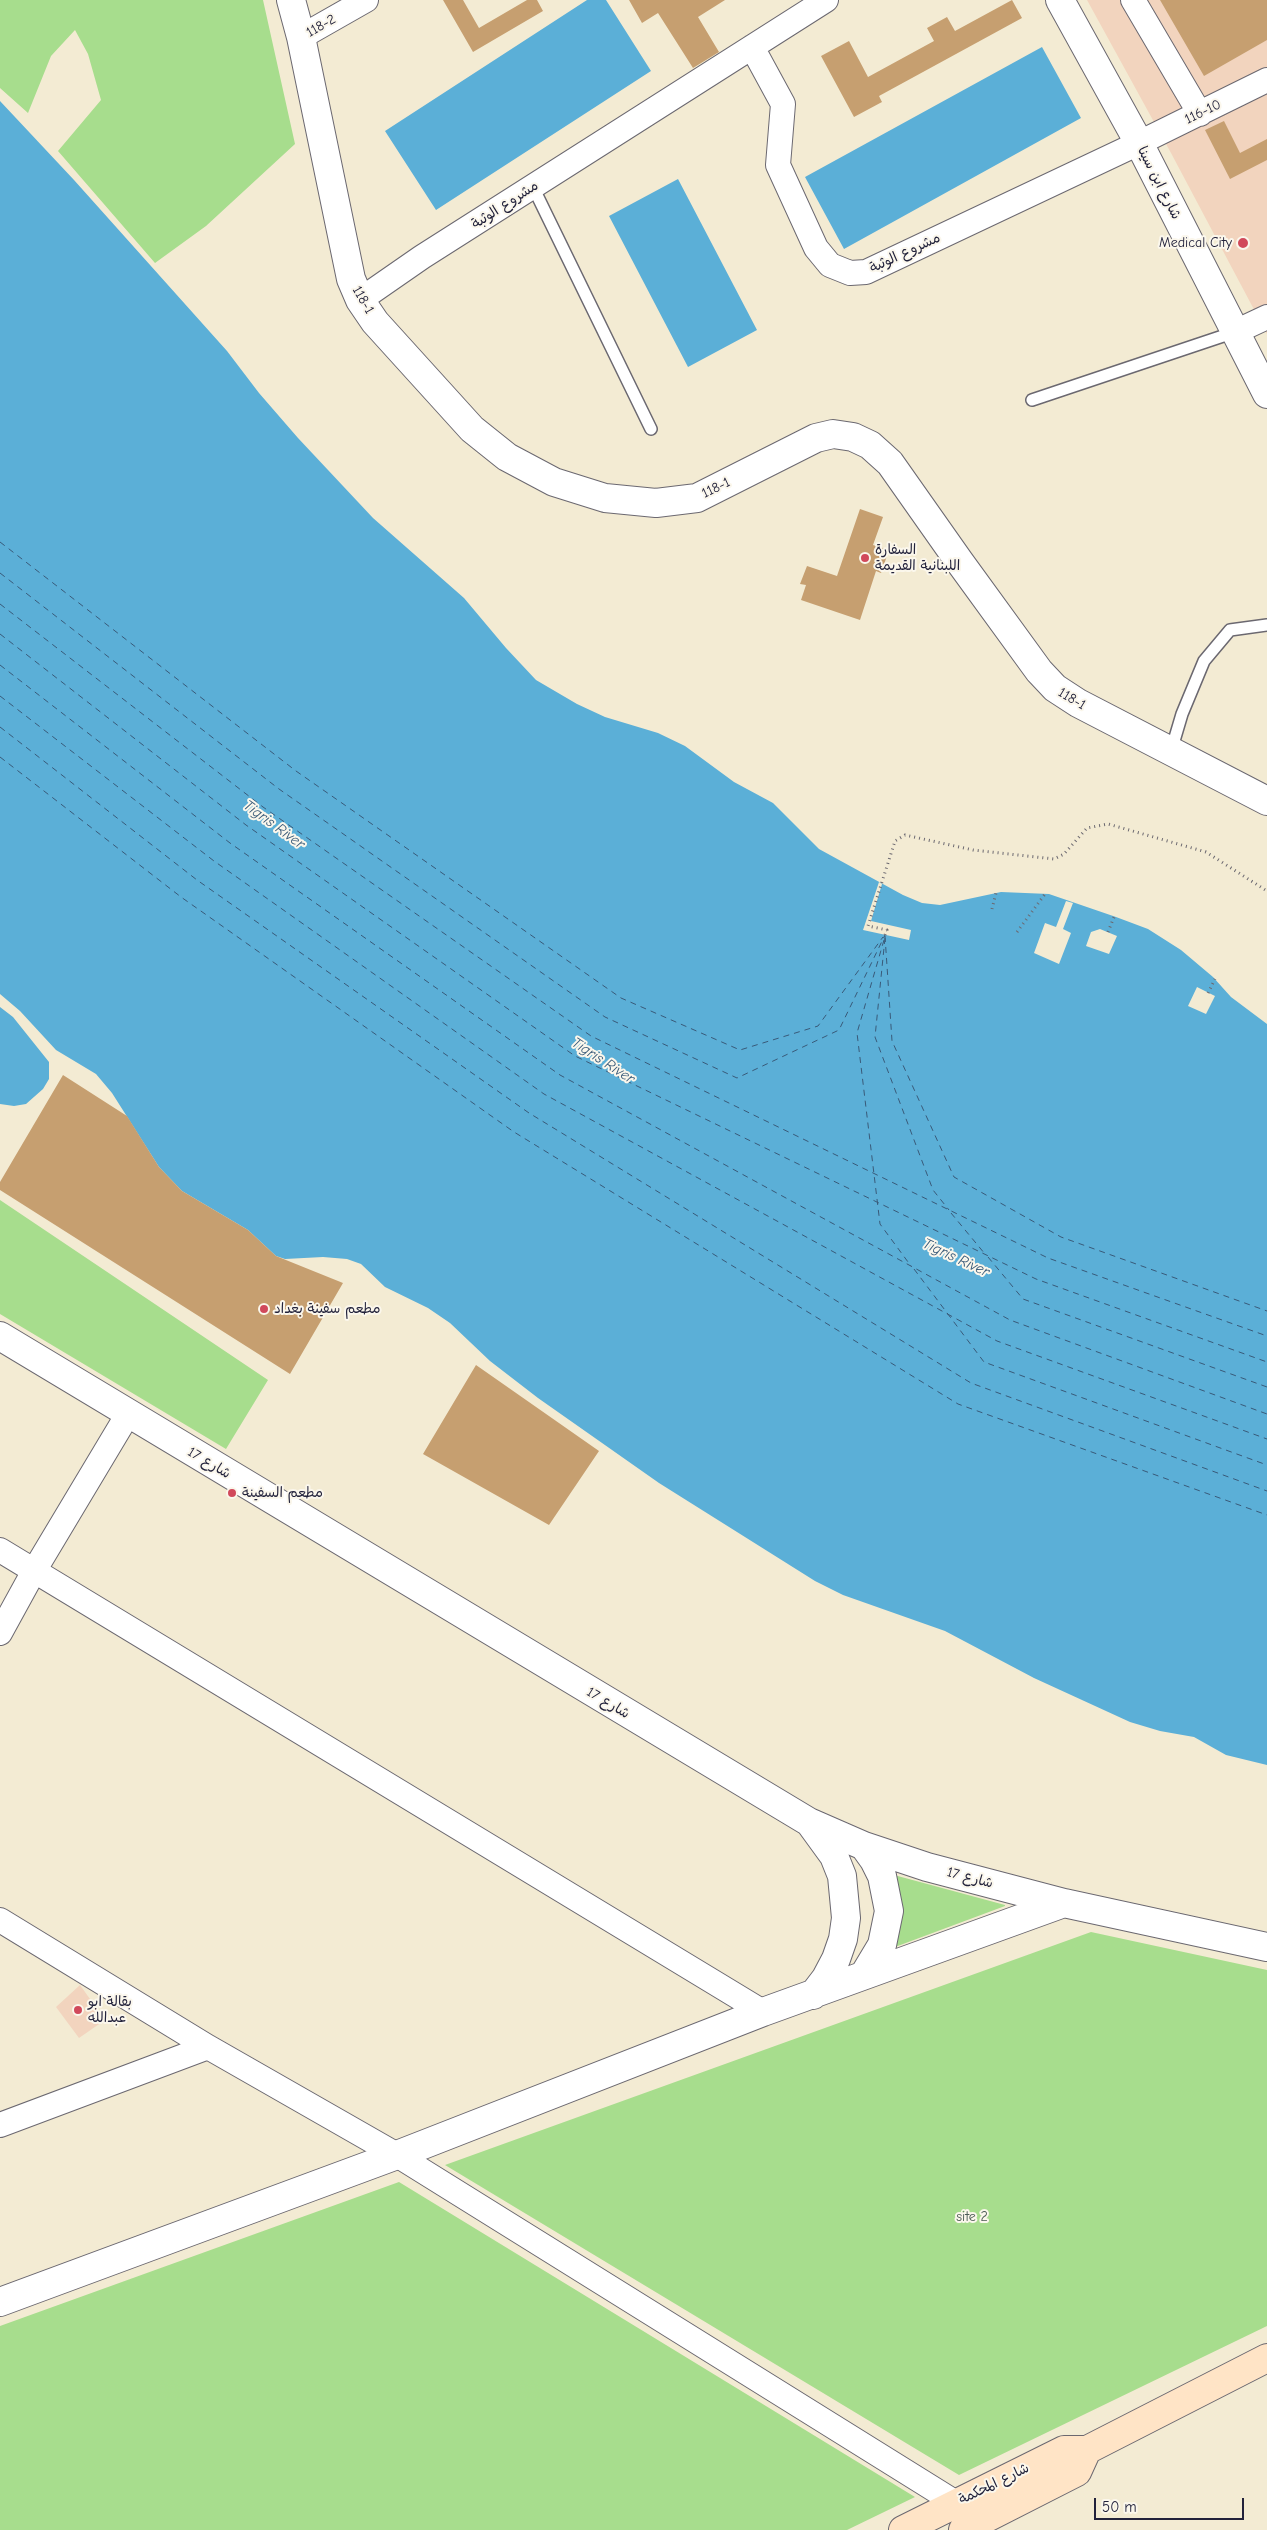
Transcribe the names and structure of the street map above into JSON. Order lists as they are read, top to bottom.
{
  "streets": {
    "main road": ["شارع المحكمة"],
    "street": [
      "118-2",
      "116-10",
      "شارع ابن سينا",
      "مشروع الوثبة",
      "118-1",
      "شارع 17"
    ]
  },
  "crossings": [
    ["118-2", "118-1"],
    ["116-10", "شارع ابن سينا"],
    ["116-10", "مشروع الوثبة"],
    ["شارع ابن سينا", "مشروع الوثبة"],
    ["مشروع الوثبة", "118-1"]
  ],
  "water": ["Tigris River"],
  "parks": ["site 2"],
  "places": [
    "Medical City",
    "السفارة اللبنانية القديمة",
    "مطعم سفينة بغداد",
    "مطعم السفينة",
    "بقالة ابو عبدالله"
  ],
  "scale_bar": "50 m"
}
